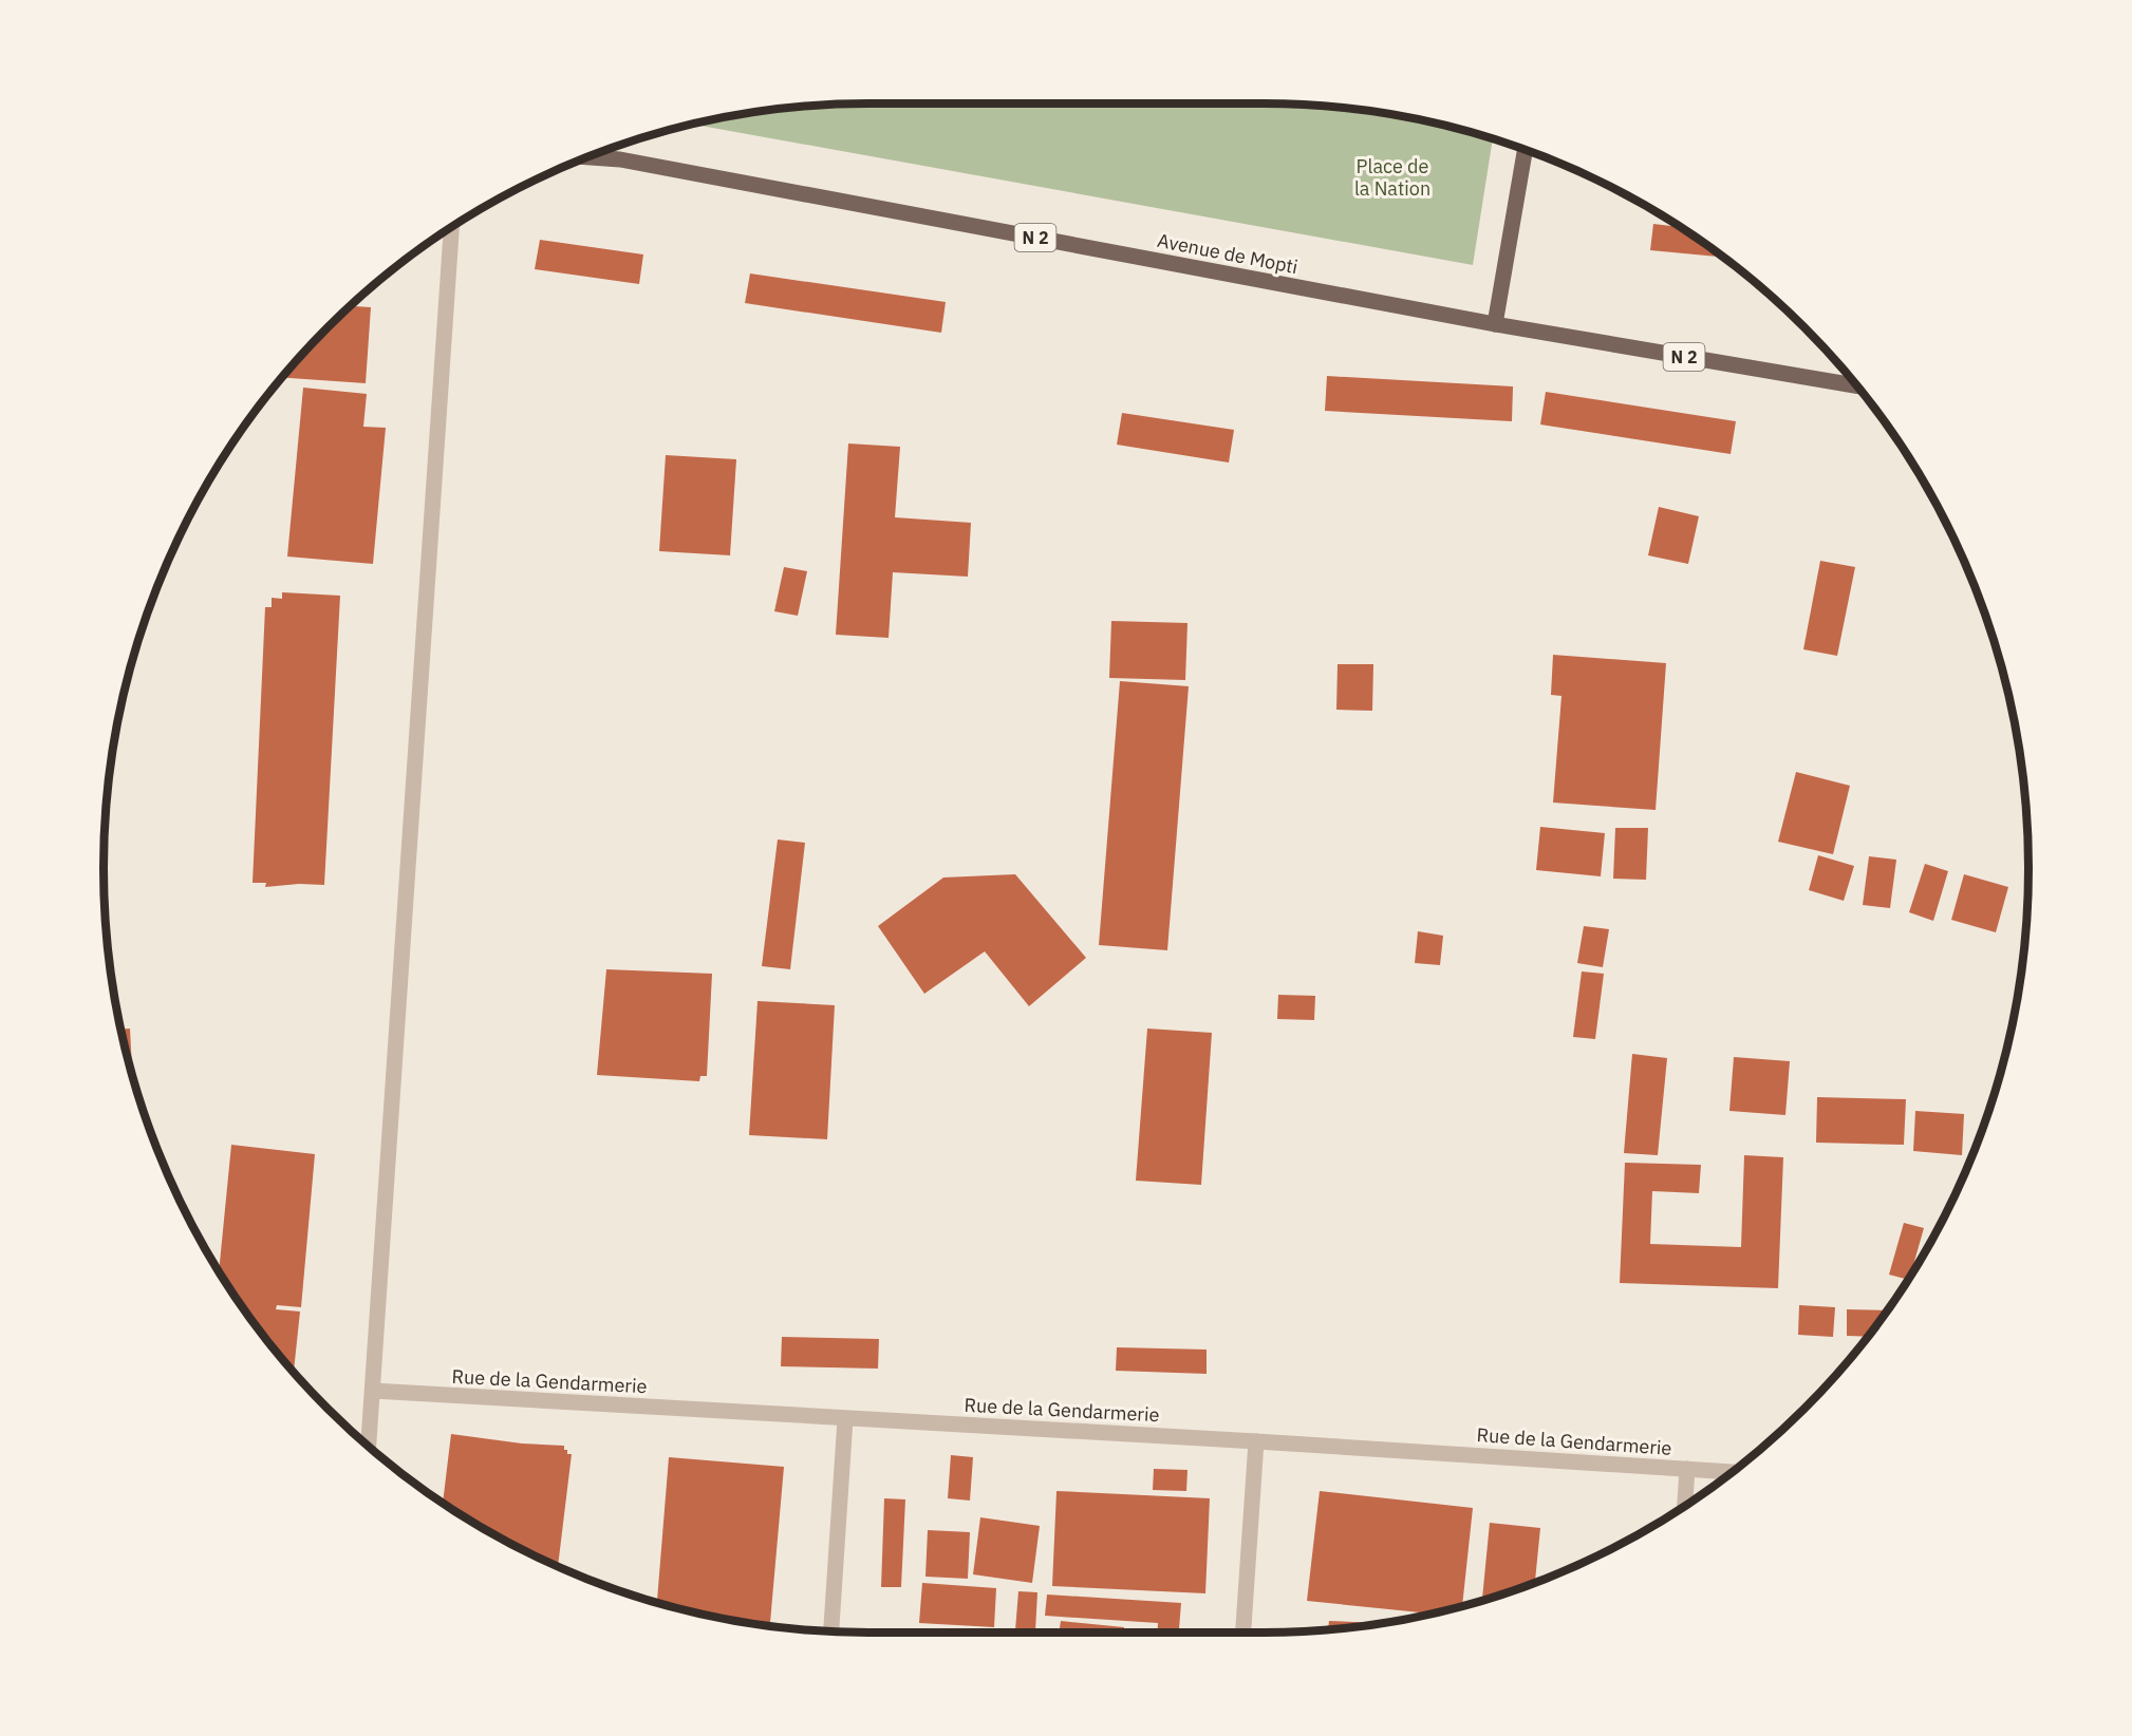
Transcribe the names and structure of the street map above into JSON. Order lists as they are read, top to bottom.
{
  "streets": {
    "main road": ["N 2", "Avenue de Mopti"],
    "street": ["Rue de la Gendarmerie"]
  },
  "parks": ["Place de la Nation"]
}
